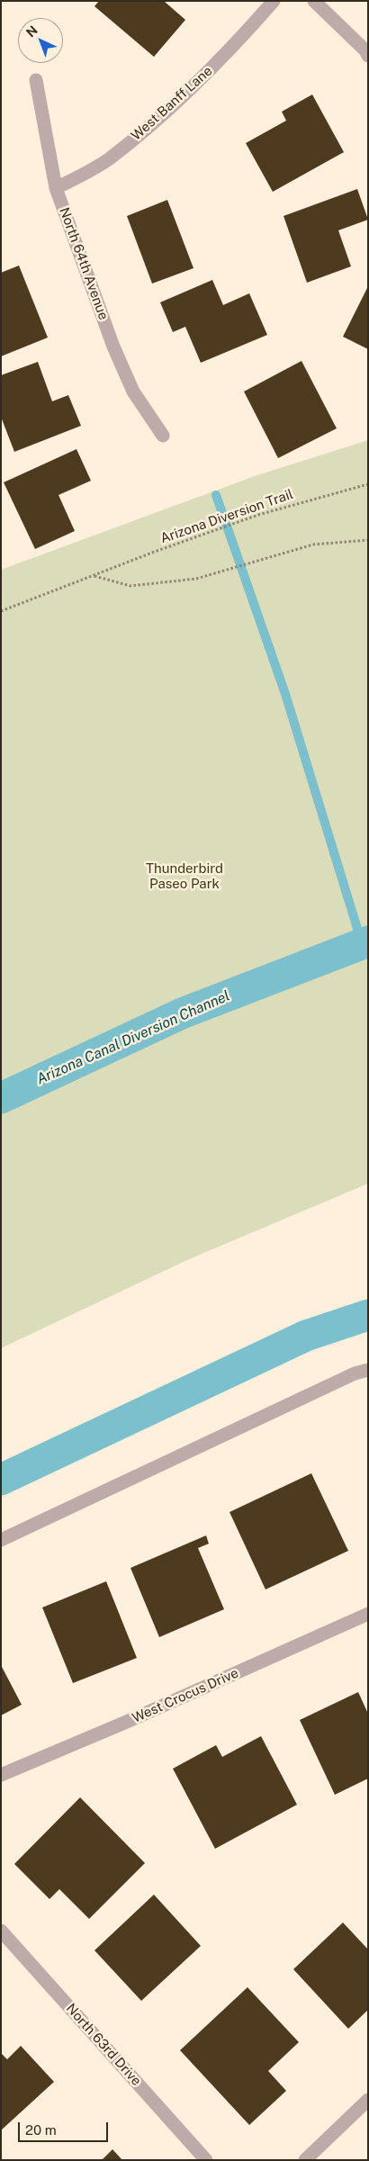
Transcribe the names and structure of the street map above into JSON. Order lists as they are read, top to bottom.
{
  "streets": {
    "street": [
      "West Banff Lane",
      "North 64th Avenue",
      "West Crocus Drive",
      "North 63rd Drive"
    ],
    "path": ["Arizona Diversion Trail"]
  },
  "crossings": [
    ["West Banff Lane", "North 64th Avenue"]
  ],
  "water": ["Arizona Canal Diversion Channel"],
  "parks": ["Thunderbird Paseo Park"],
  "scale_bar": "20 m",
  "north": "top left"
}
